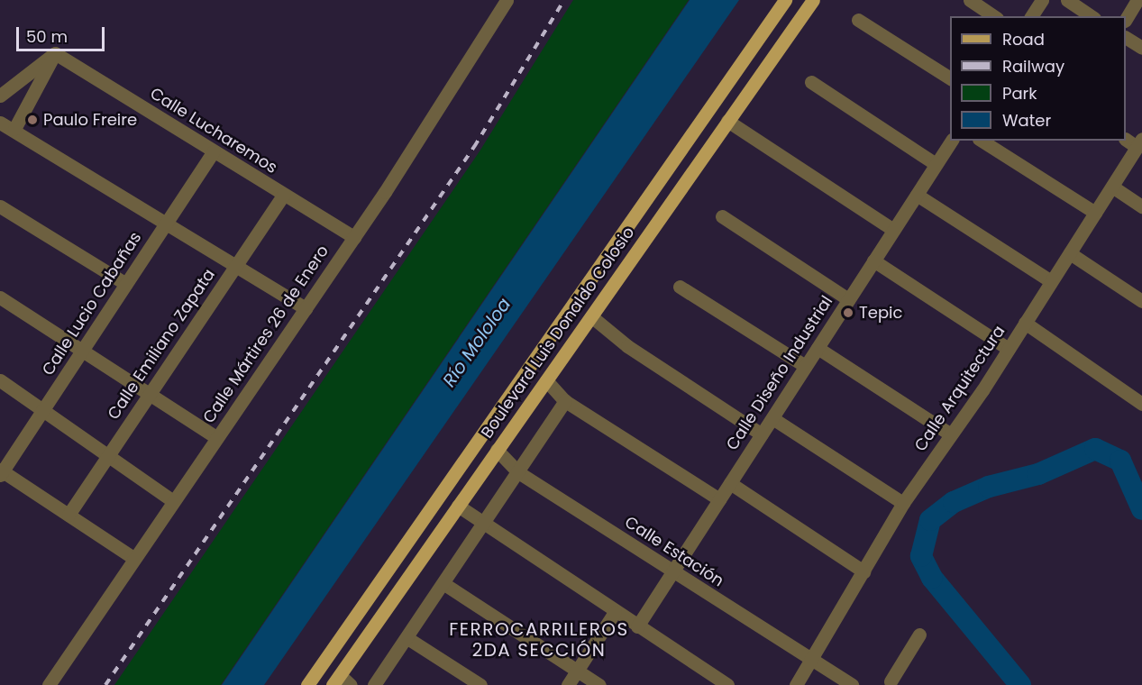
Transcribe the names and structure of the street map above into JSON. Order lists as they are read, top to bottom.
{
  "streets": {
    "main road": ["Boulevard Luis Donaldo Colosio"],
    "street": [
      "Calle Lucharemos",
      "Calle Lucio Cabañas",
      "Calle Mártires 26 de Enero",
      "Calle Emiliano Zapata",
      "Calle Diseño Industrial",
      "Calle Arquitectura",
      "Calle Estación"
    ]
  },
  "crossings": [
    ["Calle Lucharemos", "Calle Lucio Cabañas"],
    ["Calle Lucharemos", "Calle Mártires 26 de Enero"],
    ["Calle Lucharemos", "Calle Emiliano Zapata"],
    ["Boulevard Luis Donaldo Colosio", "Calle Estación"],
    ["Calle Diseño Industrial", "Calle Estación"],
    ["Calle Arquitectura", "Calle Estación"]
  ],
  "districts": ["FERROCARRILEROS 2DA SECCIÓN"],
  "water": ["Río Mololoa"],
  "places": ["Paulo Freire", "Tepic"],
  "legend": [
    "Road",
    "Railway",
    "Park",
    "Water"
  ],
  "scale_bar": "50 m"
}
